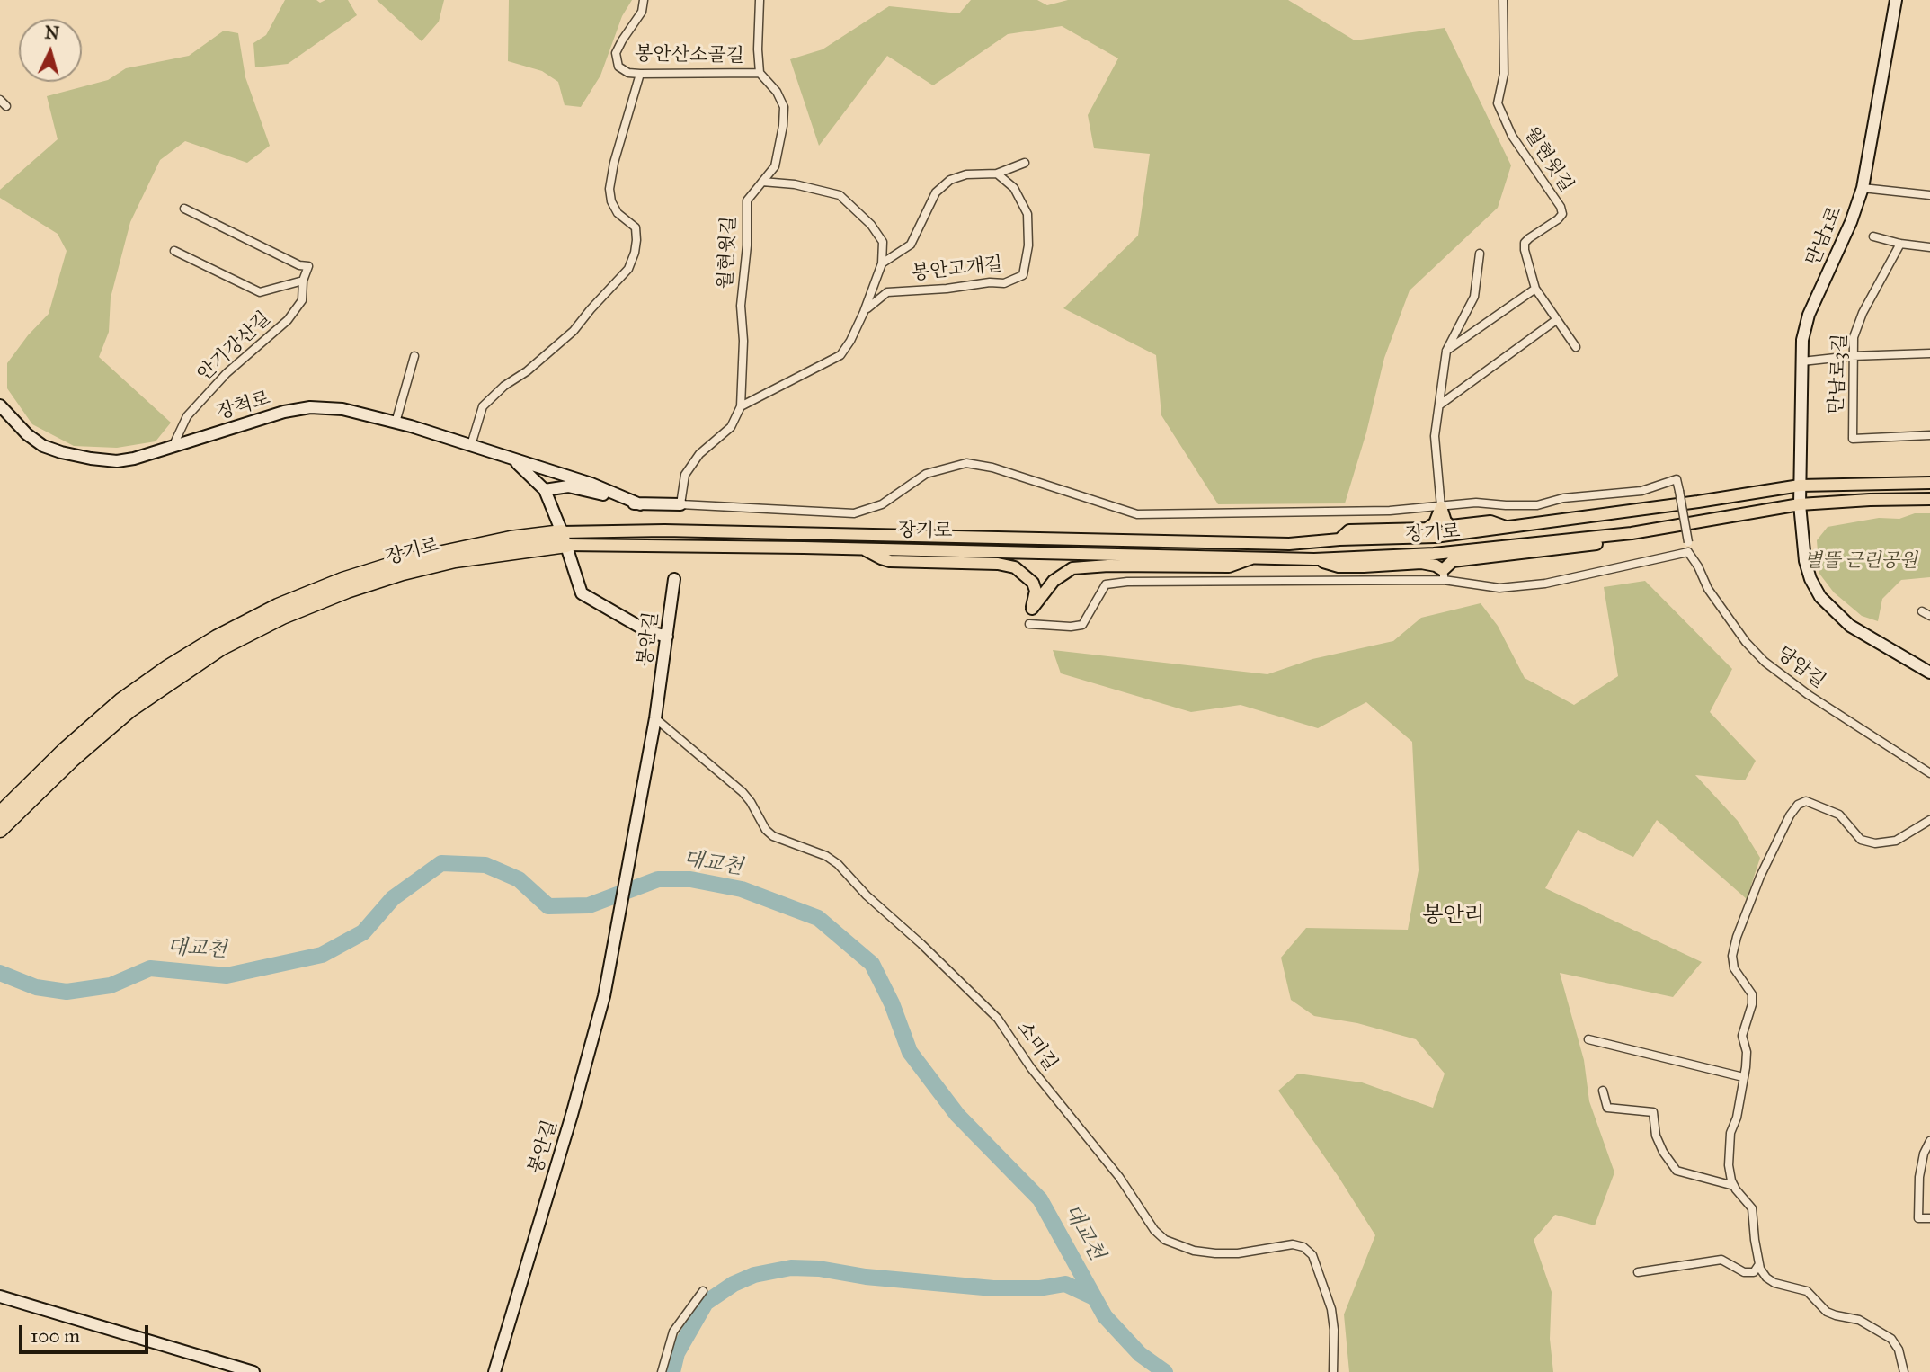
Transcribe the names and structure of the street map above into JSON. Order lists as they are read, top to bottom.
{
  "streets": {
    "highway": ["장기로"],
    "street": [
      "봉안산소골길",
      "월현윗길",
      "만남1로",
      "봉안고개길",
      "안기강산길",
      "만남로3길",
      "장척로",
      "봉안길",
      "당암길",
      "소미길"
    ]
  },
  "crossings": [
    ["봉안산소골길", "월현윗길"],
    ["월현윗길", "봉안고개길"],
    ["만남1로", "장기로"],
    ["안기강산길", "장척로"],
    ["봉안길", "소미길"]
  ],
  "districts": ["봉안리"],
  "water": ["대교천"],
  "parks": ["별뜰 근린공원"],
  "scale_bar": "100 m",
  "north": "top"
}
